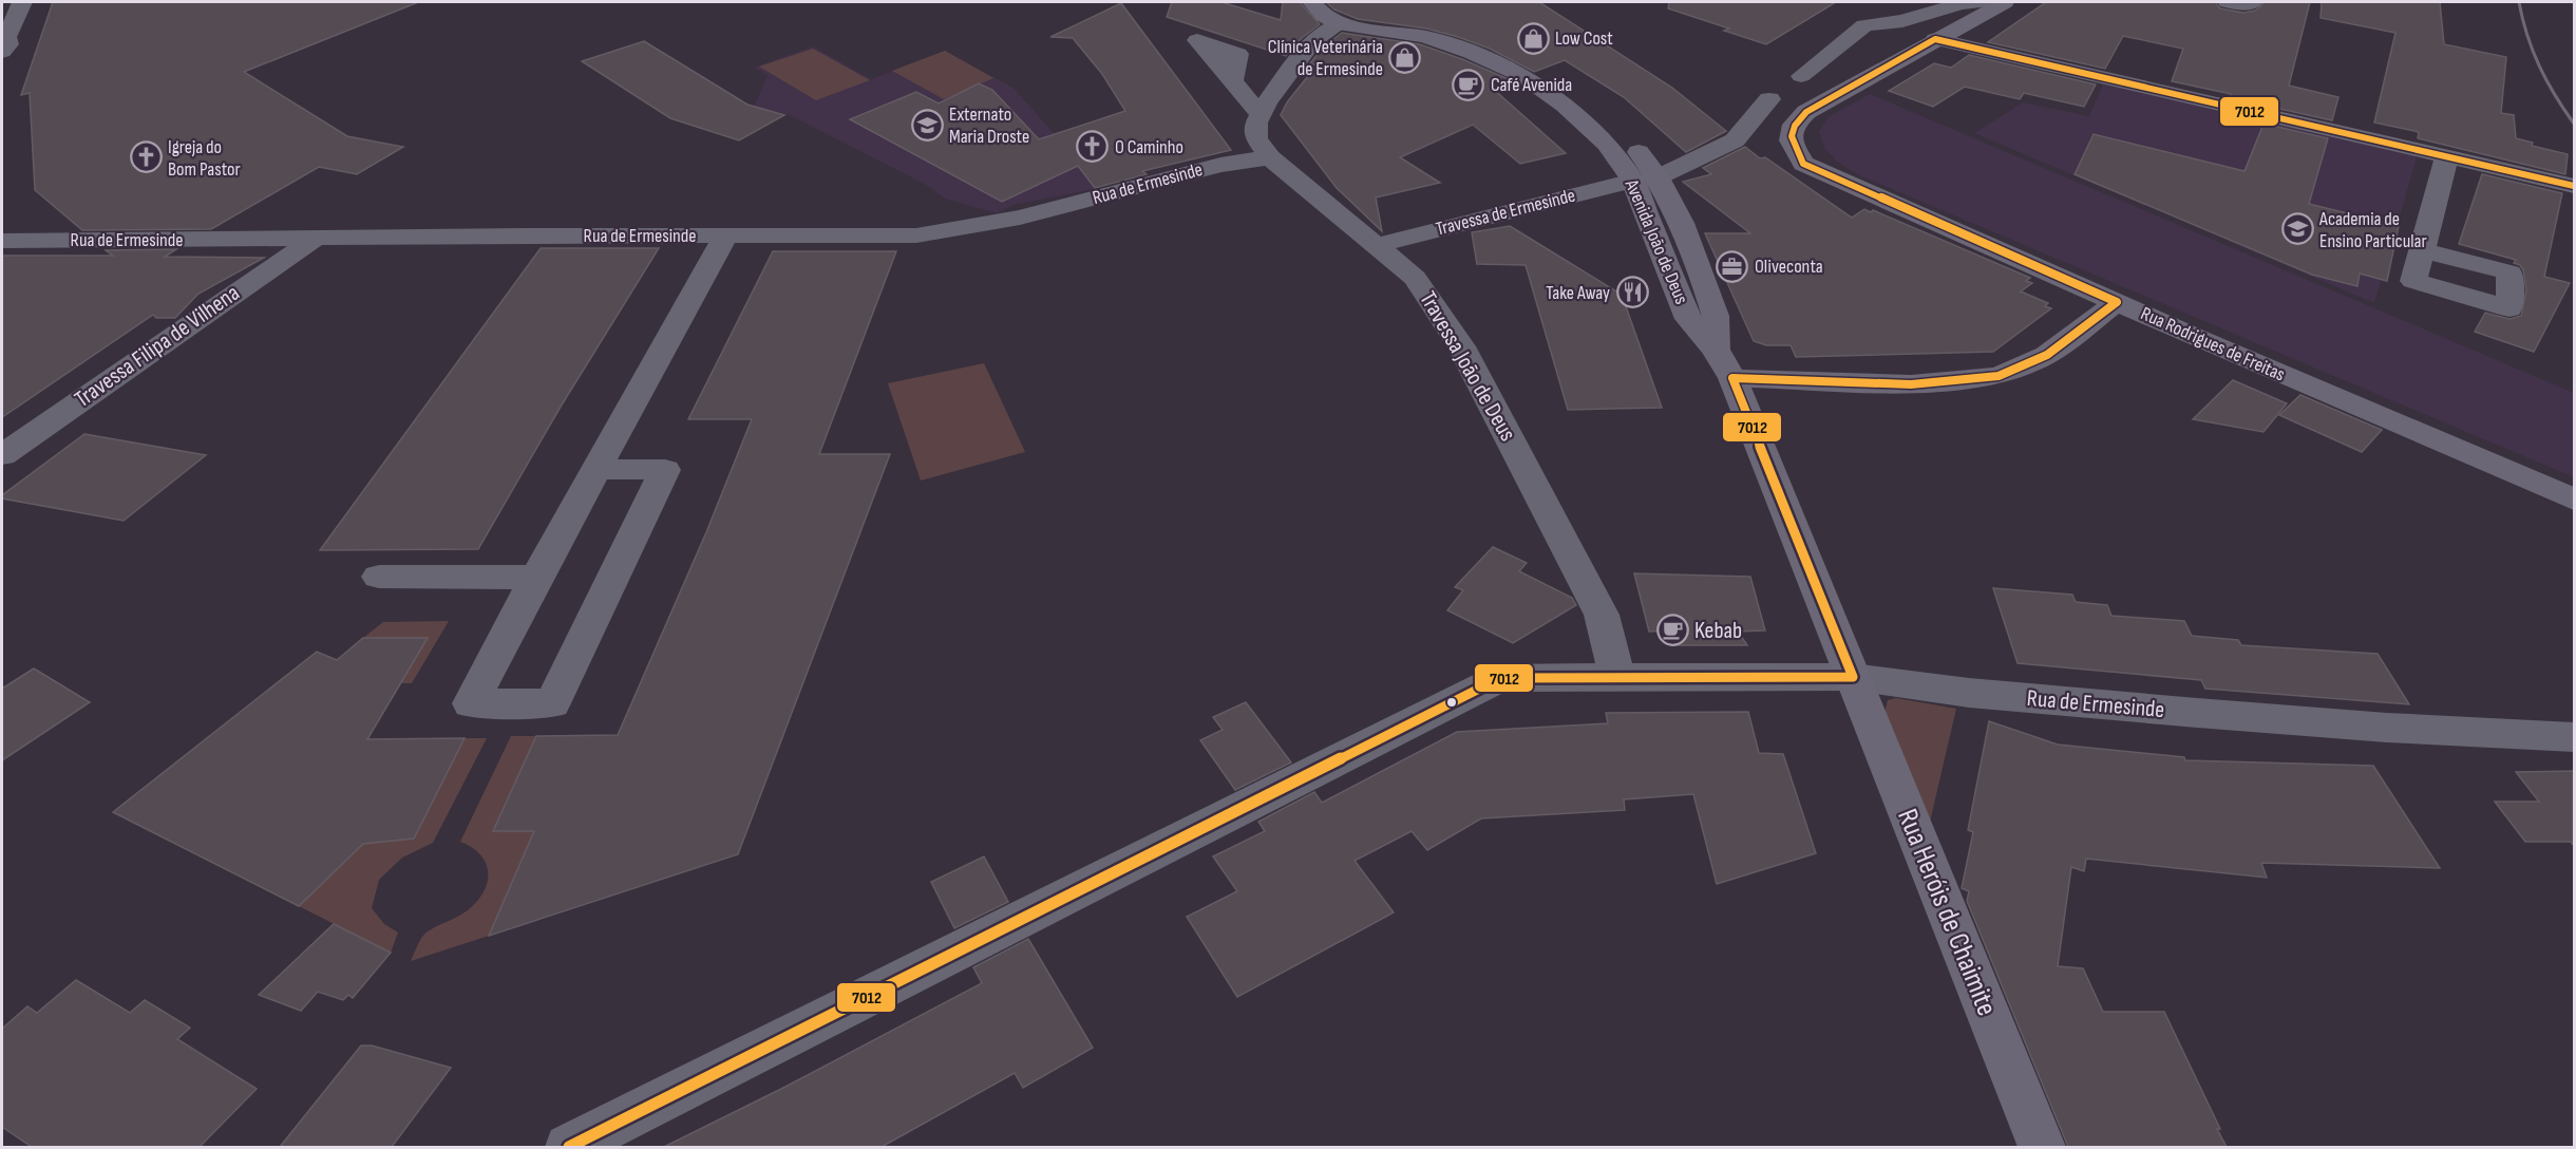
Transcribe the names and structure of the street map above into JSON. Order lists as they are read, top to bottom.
{
  "streets": {
    "main road": ["Avenida João de Deus", "Rua Rodrigues de Freitas", "Rua Heróis de Chaimite"],
    "street": [
      "Rua de Ermesinde",
      "Travessa de Ermesinde",
      "Travessa Filipa de Vilhena",
      "Travessa João de Deus"
    ]
  },
  "crossings": [
    ["Rua de Ermesinde", "Avenida João de Deus"],
    ["Rua de Ermesinde", "Travessa Filipa de Vilhena"],
    ["Rua de Ermesinde", "Travessa João de Deus"],
    ["Rua de Ermesinde", "Rua Heróis de Chaimite"],
    ["Travessa de Ermesinde", "Avenida João de Deus"],
    ["Travessa de Ermesinde", "Travessa João de Deus"],
    ["Avenida João de Deus", "Rua Heróis de Chaimite"]
  ],
  "places": {
    "shop": ["Low Cost", "Clínica Veterinária de Ermesinde"],
    "cafe": ["Café Avenida", "Kebab"],
    "school or university": ["Externato Maria Droste", "Academia de Ensino Particular"],
    "church": ["O Caminho", "Igreja do Bom Pastor"],
    "office": ["Oliveconta"],
    "restaurant": ["Take Away"]
  },
  "lines": ["transit line 7012"]
}
